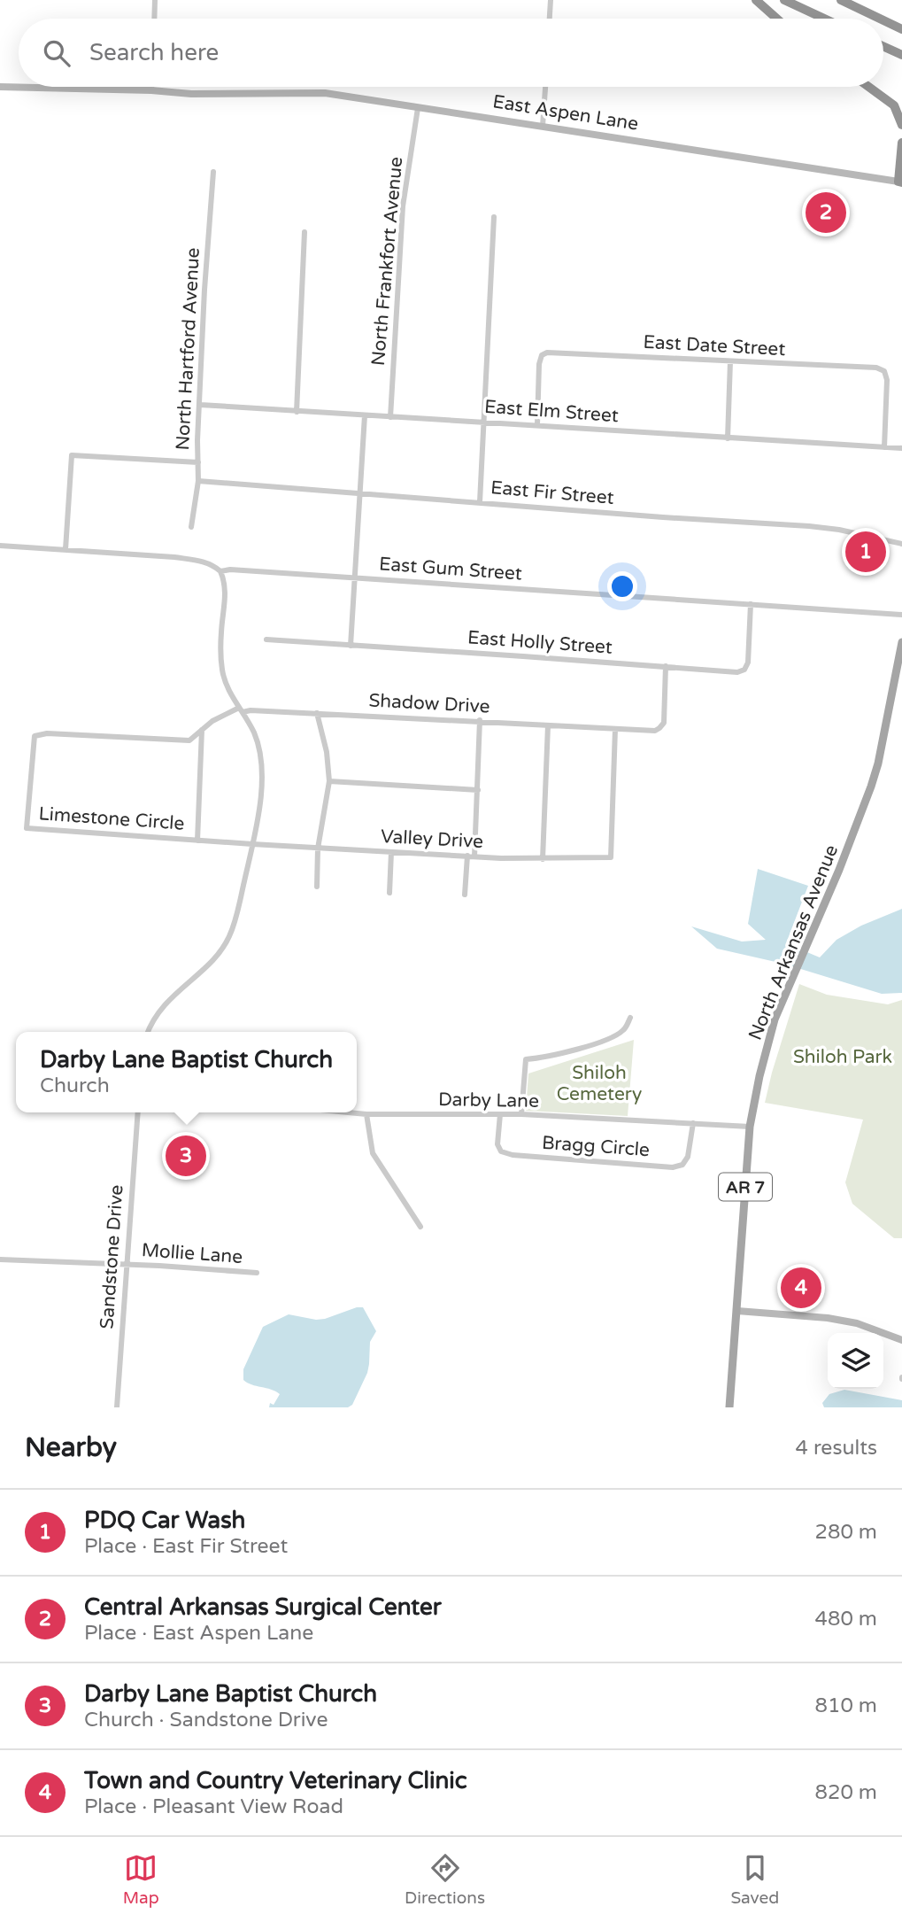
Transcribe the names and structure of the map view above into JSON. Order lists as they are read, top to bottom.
{
  "streets": {
    "main road": ["North Arkansas Avenue", "AR 7"],
    "street": [
      "East Aspen Lane",
      "North Frankfort Avenue",
      "East Date Street",
      "North Hartford Avenue",
      "East Elm Street",
      "East Fir Street",
      "East Gum Street",
      "East Holly Street",
      "Shadow Drive",
      "Limestone Circle",
      "Valley Drive",
      "Darby Lane",
      "Bragg Circle",
      "Mollie Lane",
      "Sandstone Drive"
    ]
  },
  "crossings": [
    ["East Aspen Lane", "North Frankfort Avenue"],
    ["North Frankfort Avenue", "East Elm Street"],
    ["East Date Street", "East Elm Street"],
    ["North Hartford Avenue", "East Elm Street"],
    ["North Hartford Avenue", "East Fir Street"],
    ["East Gum Street", "East Holly Street"],
    ["East Holly Street", "Shadow Drive"],
    ["Shadow Drive", "Limestone Circle"],
    ["Shadow Drive", "Valley Drive"],
    ["Limestone Circle", "Valley Drive"],
    ["North Arkansas Avenue", "Darby Lane"],
    ["Darby Lane", "Bragg Circle"],
    ["Mollie Lane", "Sandstone Drive"]
  ],
  "parks": ["Shiloh Park", "Shiloh Cemetery"],
  "page": {
    "search": "Search here",
    "pins": [
      "2",
      "1",
      "3",
      "4"
    ],
    "popup": ["Darby Lane Baptist Church", "Church"],
    "heading": ["Nearby", "4 results"],
    "list": [
      {
        "mark": "1",
        "name": "PDQ Car Wash",
        "note": "Place · East Fir Street",
        "value": "280 m"
      },
      {
        "mark": "2",
        "name": "Central Arkansas Surgical Center",
        "note": "Place · East Aspen Lane",
        "value": "480 m"
      },
      {
        "mark": "3",
        "name": "Darby Lane Baptist Church",
        "note": "Church · Sandstone Drive",
        "value": "810 m"
      },
      {
        "mark": "4",
        "name": "Town and Country Veterinary Clinic",
        "note": "Place · Pleasant View Road",
        "value": "820 m"
      }
    ],
    "nav": ["Map", "Directions", "Saved"]
  }
}
